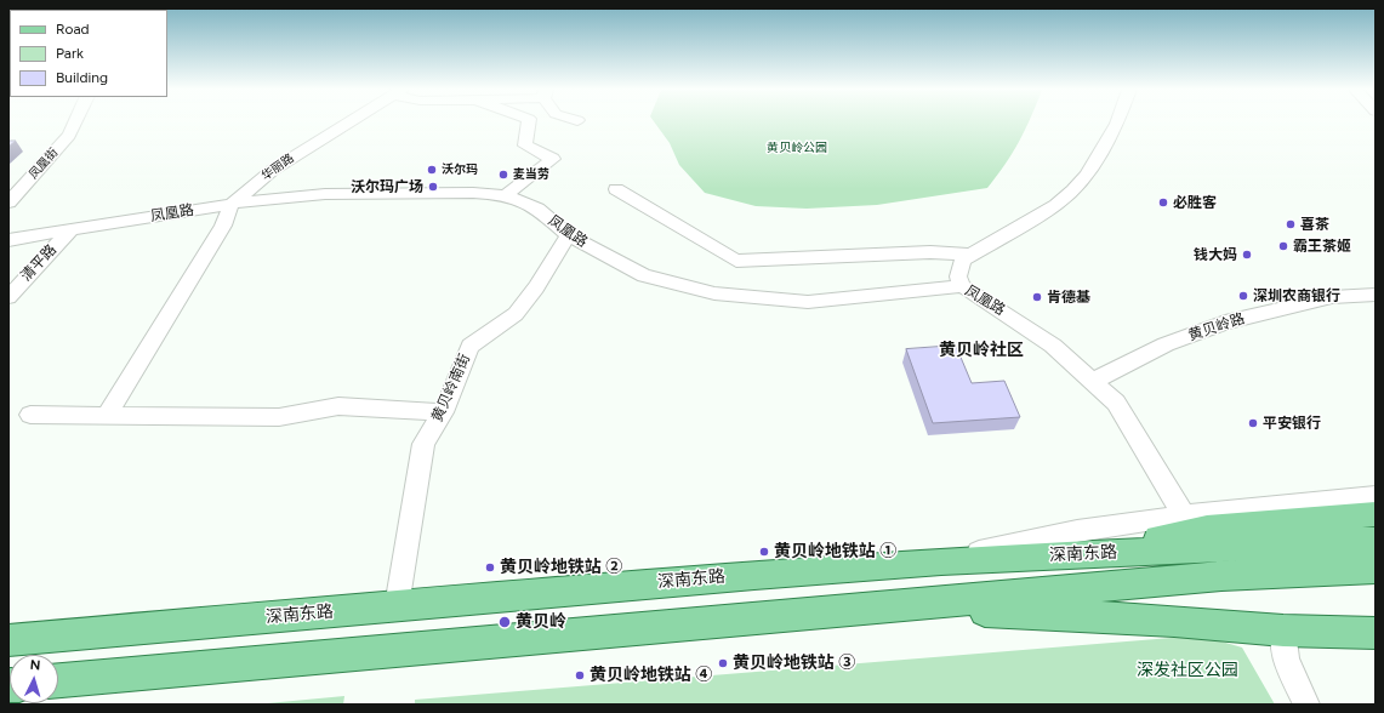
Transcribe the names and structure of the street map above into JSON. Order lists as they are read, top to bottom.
{
  "streets": {
    "main road": ["深南东路"],
    "street": [
      "凤凰街",
      "华丽路",
      "凤凰路",
      "清平路",
      "黄贝岭路",
      "黄贝岭南街"
    ]
  },
  "crossings": [
    ["华丽路", "凤凰路"],
    ["凤凰路", "清平路"],
    ["凤凰路", "黄贝岭路"],
    ["凤凰路", "黄贝岭南街"],
    ["黄贝岭南街", "深南东路"]
  ],
  "districts": ["黄贝岭社区"],
  "parks": ["黄贝岭公园", "深发社区公园"],
  "places": [
    "沃尔玛",
    "麦当劳",
    "沃尔玛广场",
    "必胜客",
    "喜茶",
    "霸王茶姬",
    "钱大妈",
    "深圳农商银行",
    "肯德基",
    "平安银行",
    "黄贝岭地铁站 ①",
    "黄贝岭地铁站 ②",
    "黄贝岭",
    "黄贝岭地铁站 ③",
    "黄贝岭地铁站 ④"
  ],
  "legend": ["Road", "Park", "Building"],
  "north": "top"
}
